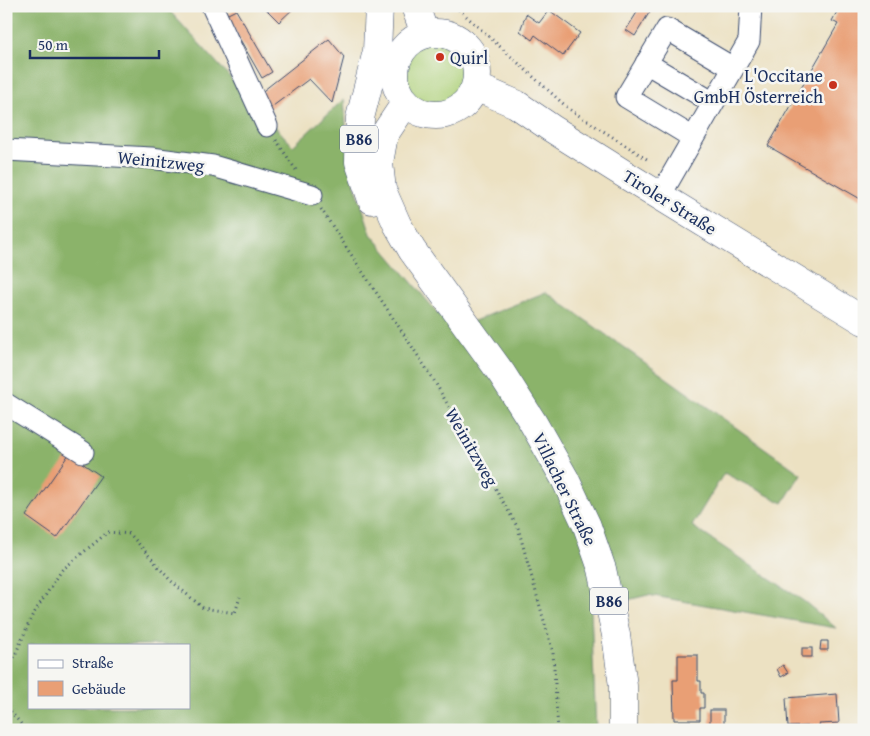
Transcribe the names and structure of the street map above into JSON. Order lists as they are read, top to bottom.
{
  "streets": {
    "main road": ["B86", "Tiroler Straße", "Villacher Straße"],
    "street": ["Weinitzweg"]
  },
  "crossings": [
    ["B86", "Tiroler Straße"],
    ["B86", "Villacher Straße"]
  ],
  "places": ["Quirl", "L'Occitane GmbH Österreich"],
  "legend": ["Straße", "Gebäude"],
  "scale_bar": "50 m"
}
